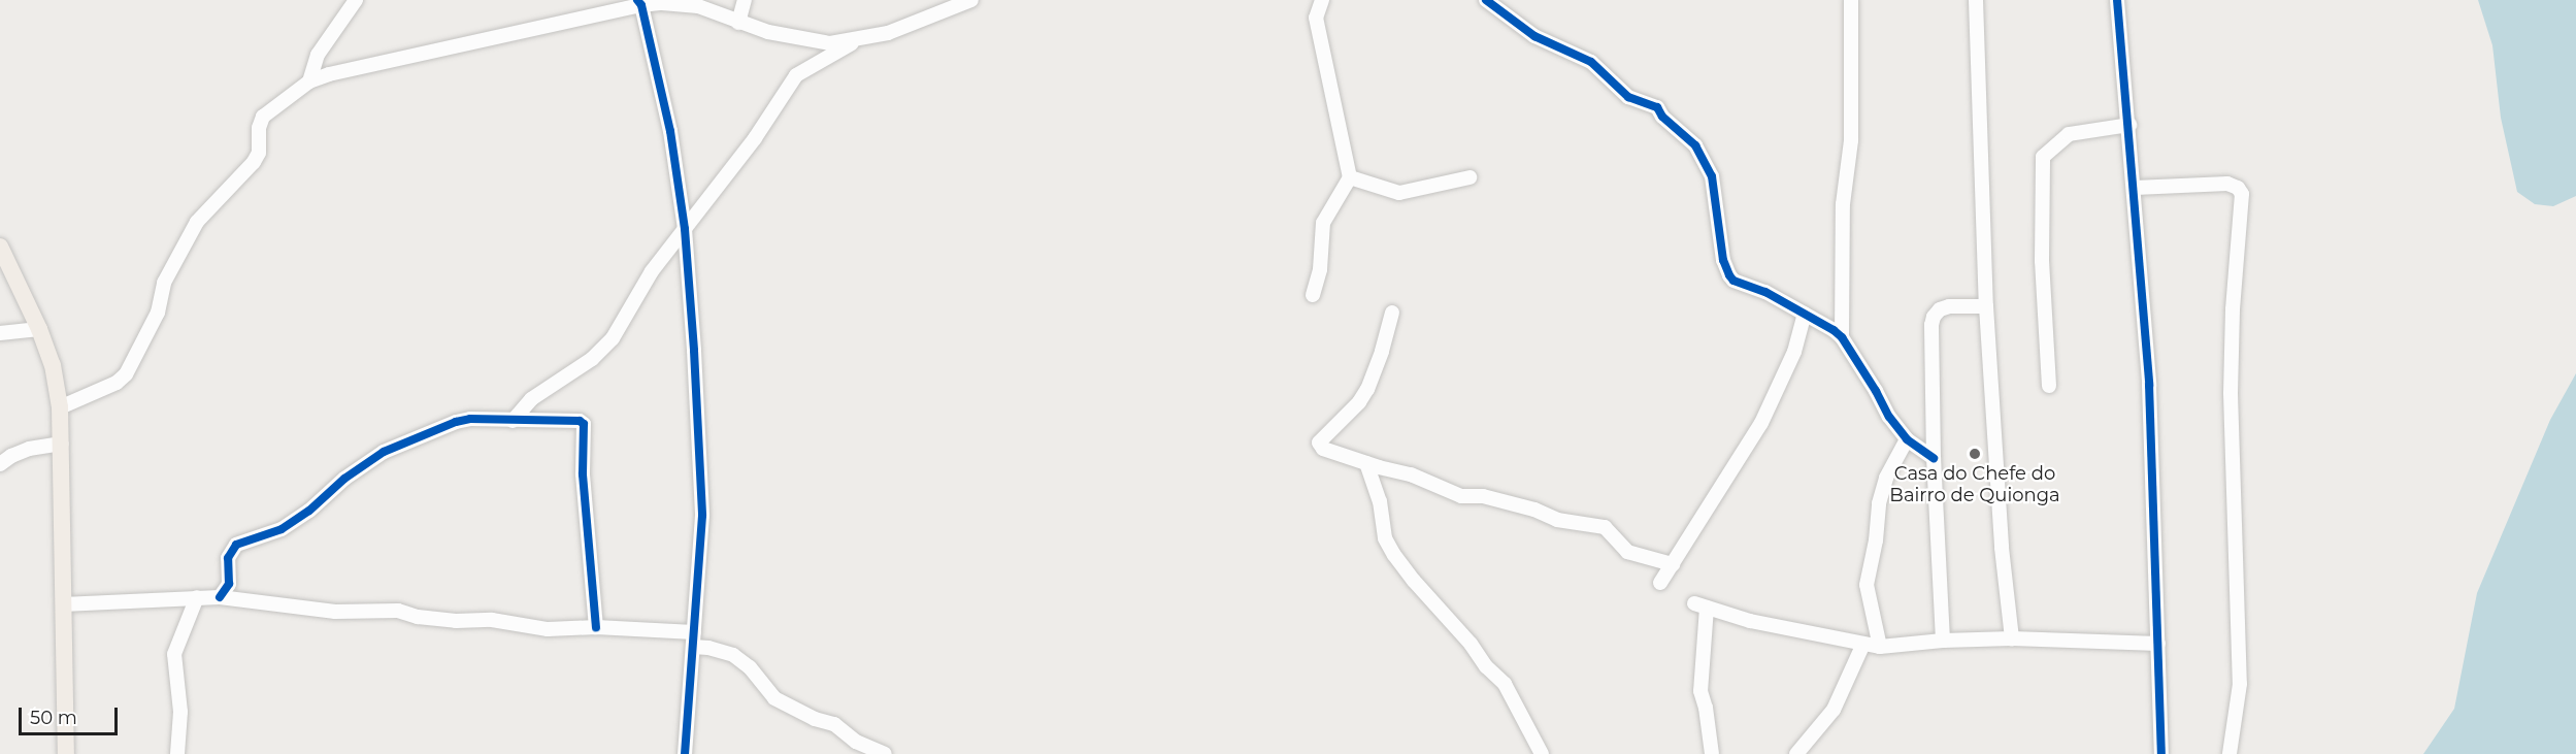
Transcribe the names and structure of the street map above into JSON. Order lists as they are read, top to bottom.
{
  "places": ["Casa do Chefe do Bairro de Quionga"],
  "scale_bar": "50 m"
}
